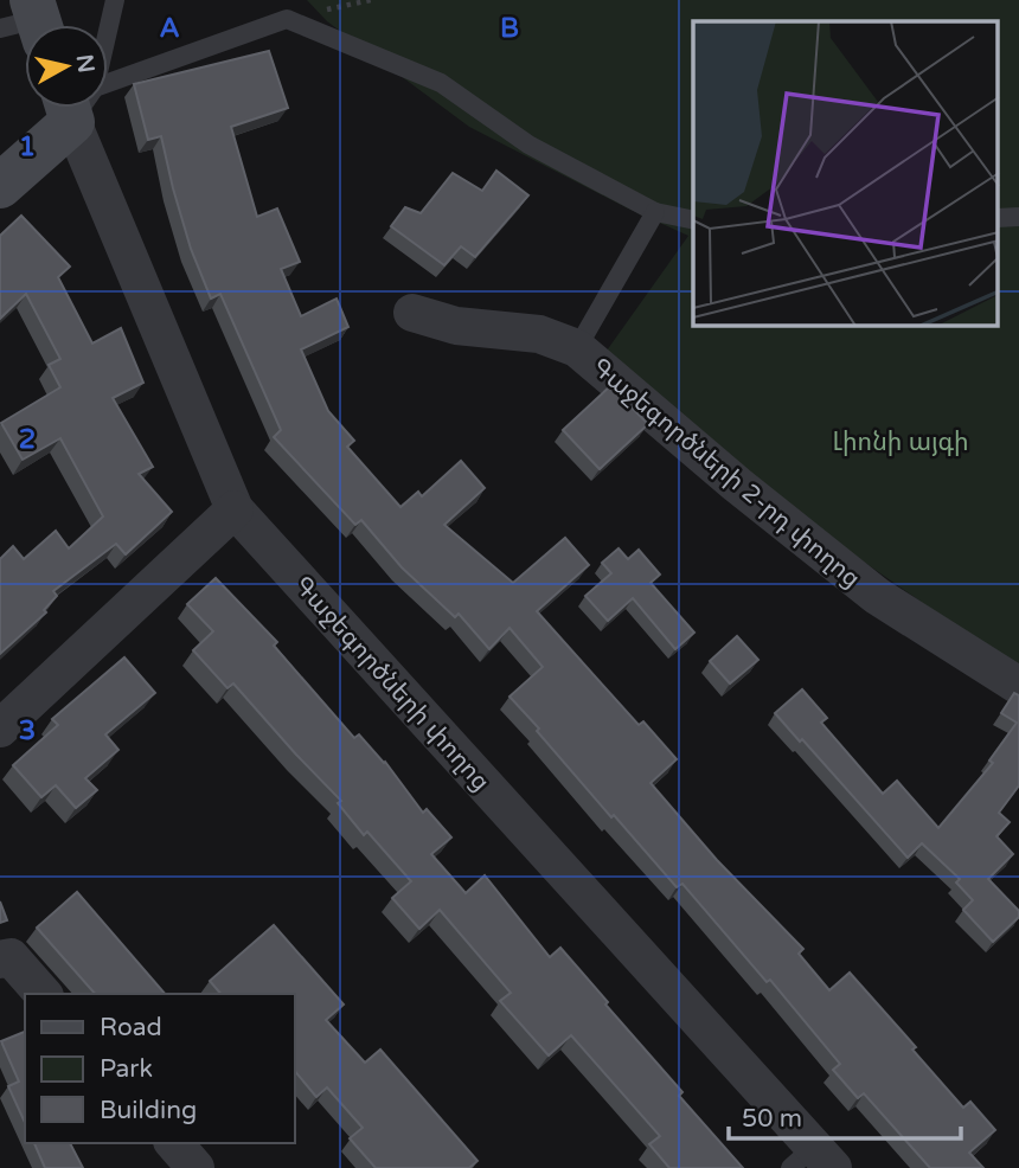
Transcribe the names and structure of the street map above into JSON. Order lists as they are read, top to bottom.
{
  "streets": {
    "street": ["Գաջեգործների 2-րդ փողոց", "Գաջեգործների փողոց"]
  },
  "parks": ["Լիոնի այգի"],
  "legend": ["Road", "Park", "Building"],
  "scale_bar": "50 m",
  "north": "right",
  "grid": {
    "columns": ["A", "B"],
    "rows": ["1", "2", "3"]
  }
}
